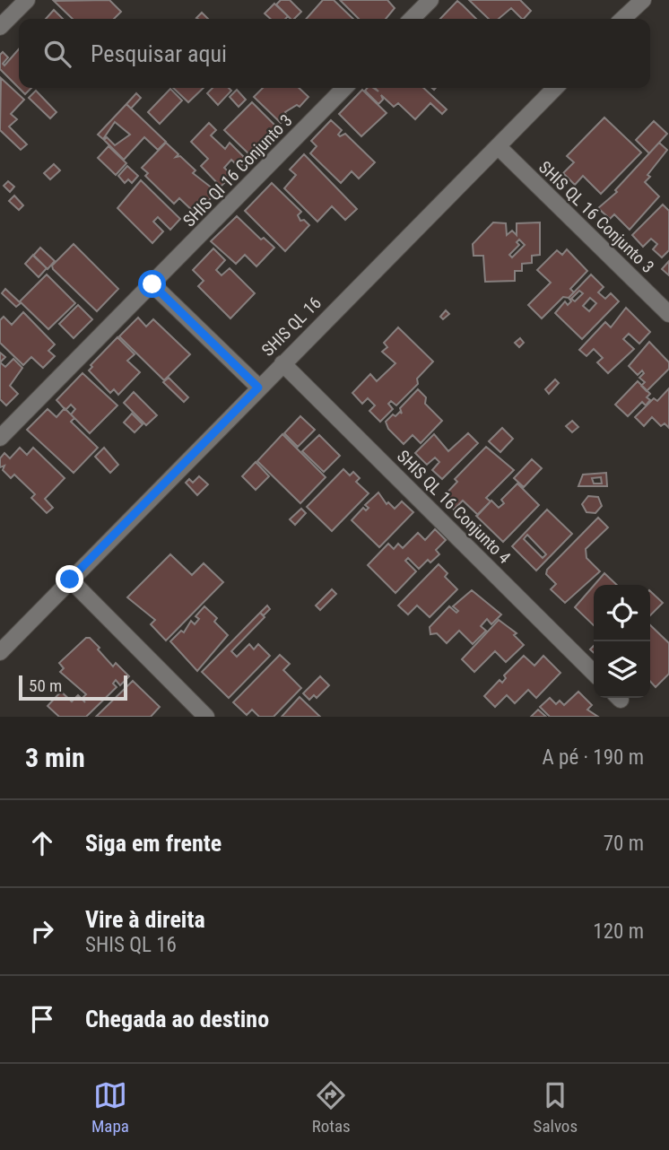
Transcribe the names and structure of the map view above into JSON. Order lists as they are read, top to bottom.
{
  "streets": {
    "street": [
      "SHIS QI 16 Conjunto 3",
      "SHIS QL 16 Conjunto 3",
      "SHIS QL 16",
      "SHIS QL 16 Conjunto 4"
    ]
  },
  "crossings": [
    ["SHIS QL 16 Conjunto 3", "SHIS QL 16"],
    ["SHIS QL 16", "SHIS QL 16 Conjunto 4"]
  ],
  "scale_bar": "50 m",
  "page": {
    "search": "Pesquisar aqui",
    "scale": "50 m",
    "heading": ["3 min", "A pé · 190 m"],
    "list": [
      ["Siga em frente", "70 m"],
      ["Vire à direita", "SHIS QL 16", "120 m"],
      "Chegada ao destino"
    ],
    "nav": ["Mapa", "Rotas", "Salvos"]
  }
}
